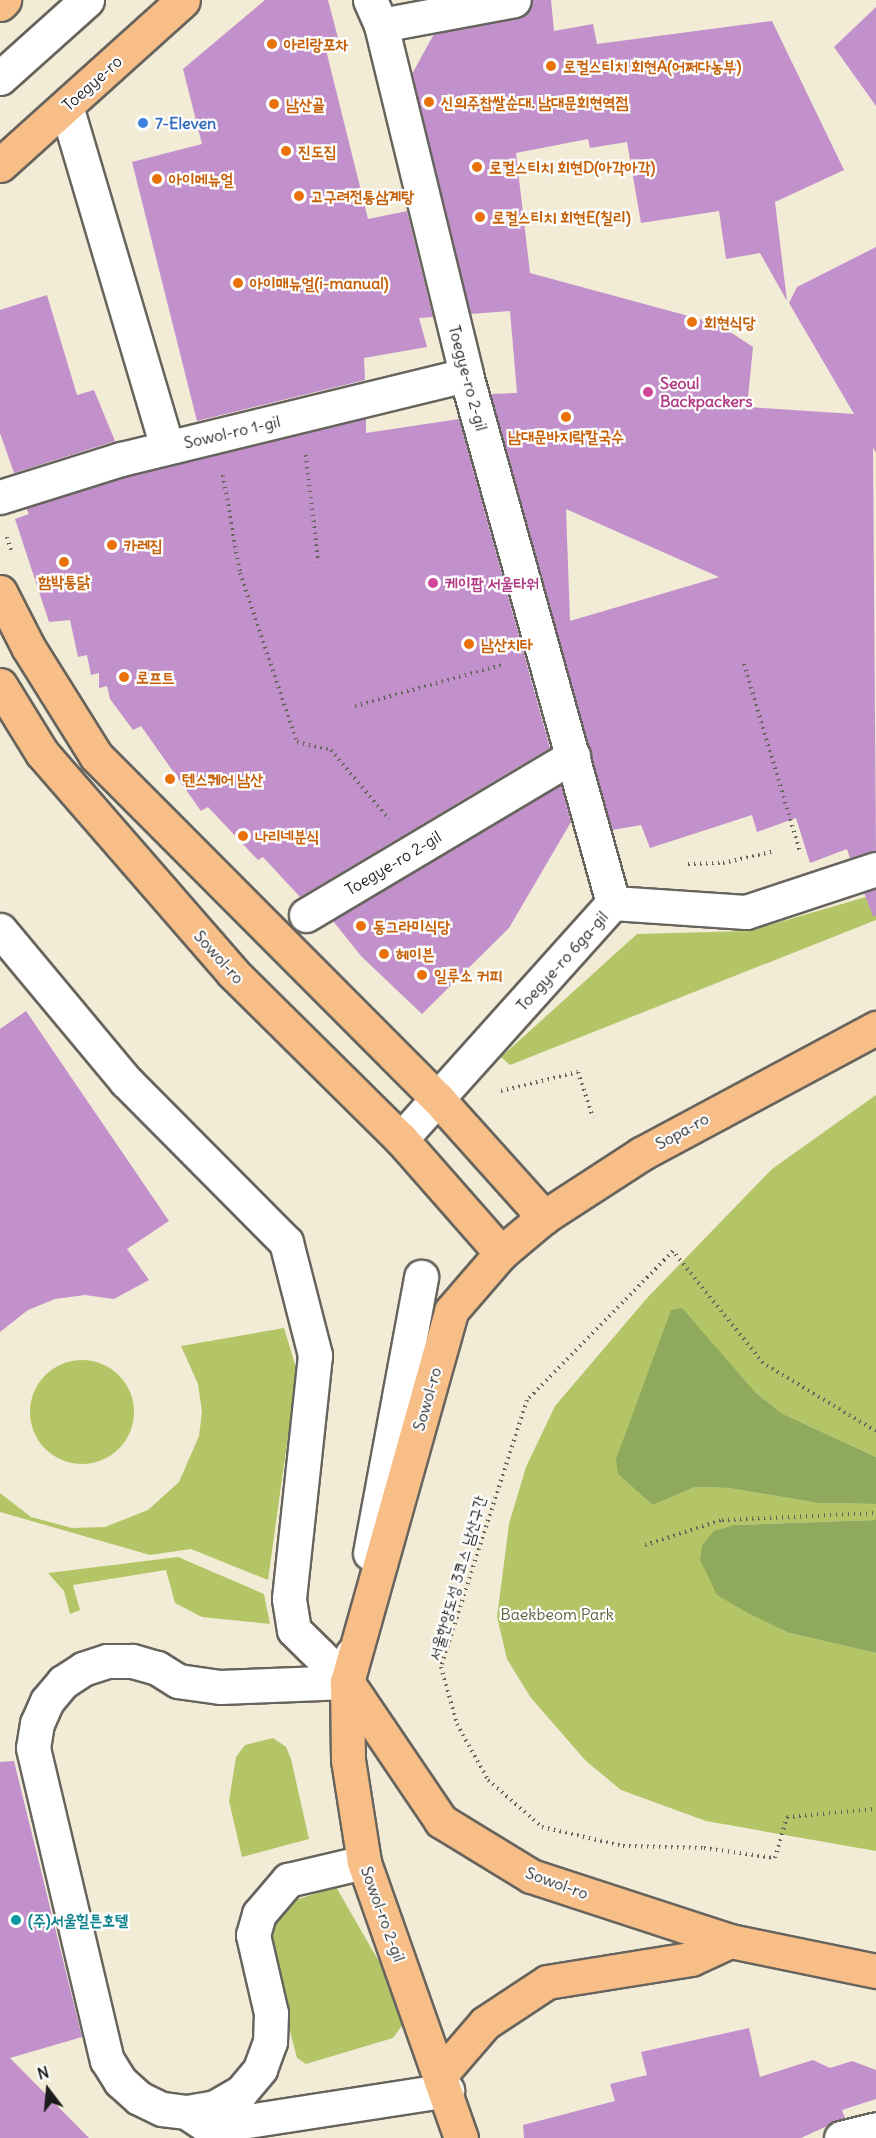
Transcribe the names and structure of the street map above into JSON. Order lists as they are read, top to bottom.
{
  "streets": {
    "main road": [
      "Toegye-ro",
      "Sowol-ro",
      "Sopa-ro",
      "Sowol-ro 2-gil"
    ],
    "street": ["Toegye-ro 2-gil", "Sowol-ro 1-gil", "Toegye-ro 6ga-gil"],
    "path": ["서울한양도성 3코스 남산구간"]
  },
  "crossings": [
    ["Toegye-ro 2-gil", "Sowol-ro 1-gil"],
    ["Toegye-ro 2-gil", "Toegye-ro 6ga-gil"],
    ["Sowol-ro", "Toegye-ro 6ga-gil"],
    ["Sowol-ro", "Sopa-ro"],
    ["Sowol-ro", "Sowol-ro 2-gil"]
  ],
  "parks": ["Baekbeom Park"],
  "places": [
    "아리랑포차",
    "로컬스티치 회현A(어쩌다농부)",
    "신의주찹쌀순대. 남대문회현역점",
    "남산골",
    "7-Eleven",
    "진도집",
    "로컬스티치 회현D(아각아각)",
    "아이메뉴얼",
    "고구려전통삼계탕",
    "로컬스티치 회현E(칠리)",
    "아이매뉴얼(i-manual)",
    "회현식당",
    "Seoul Backpackers",
    "남대문바지락칼국수",
    "카레집",
    "함박통닭",
    "케이팝 서울타워",
    "남산치타",
    "로프트",
    "텐스퀘어 남산",
    "나리네분식",
    "동그라미식당",
    "헤이븐",
    "일루소 커피",
    "(주)서울힐튼호텔"
  ],
  "north": "top"
}
